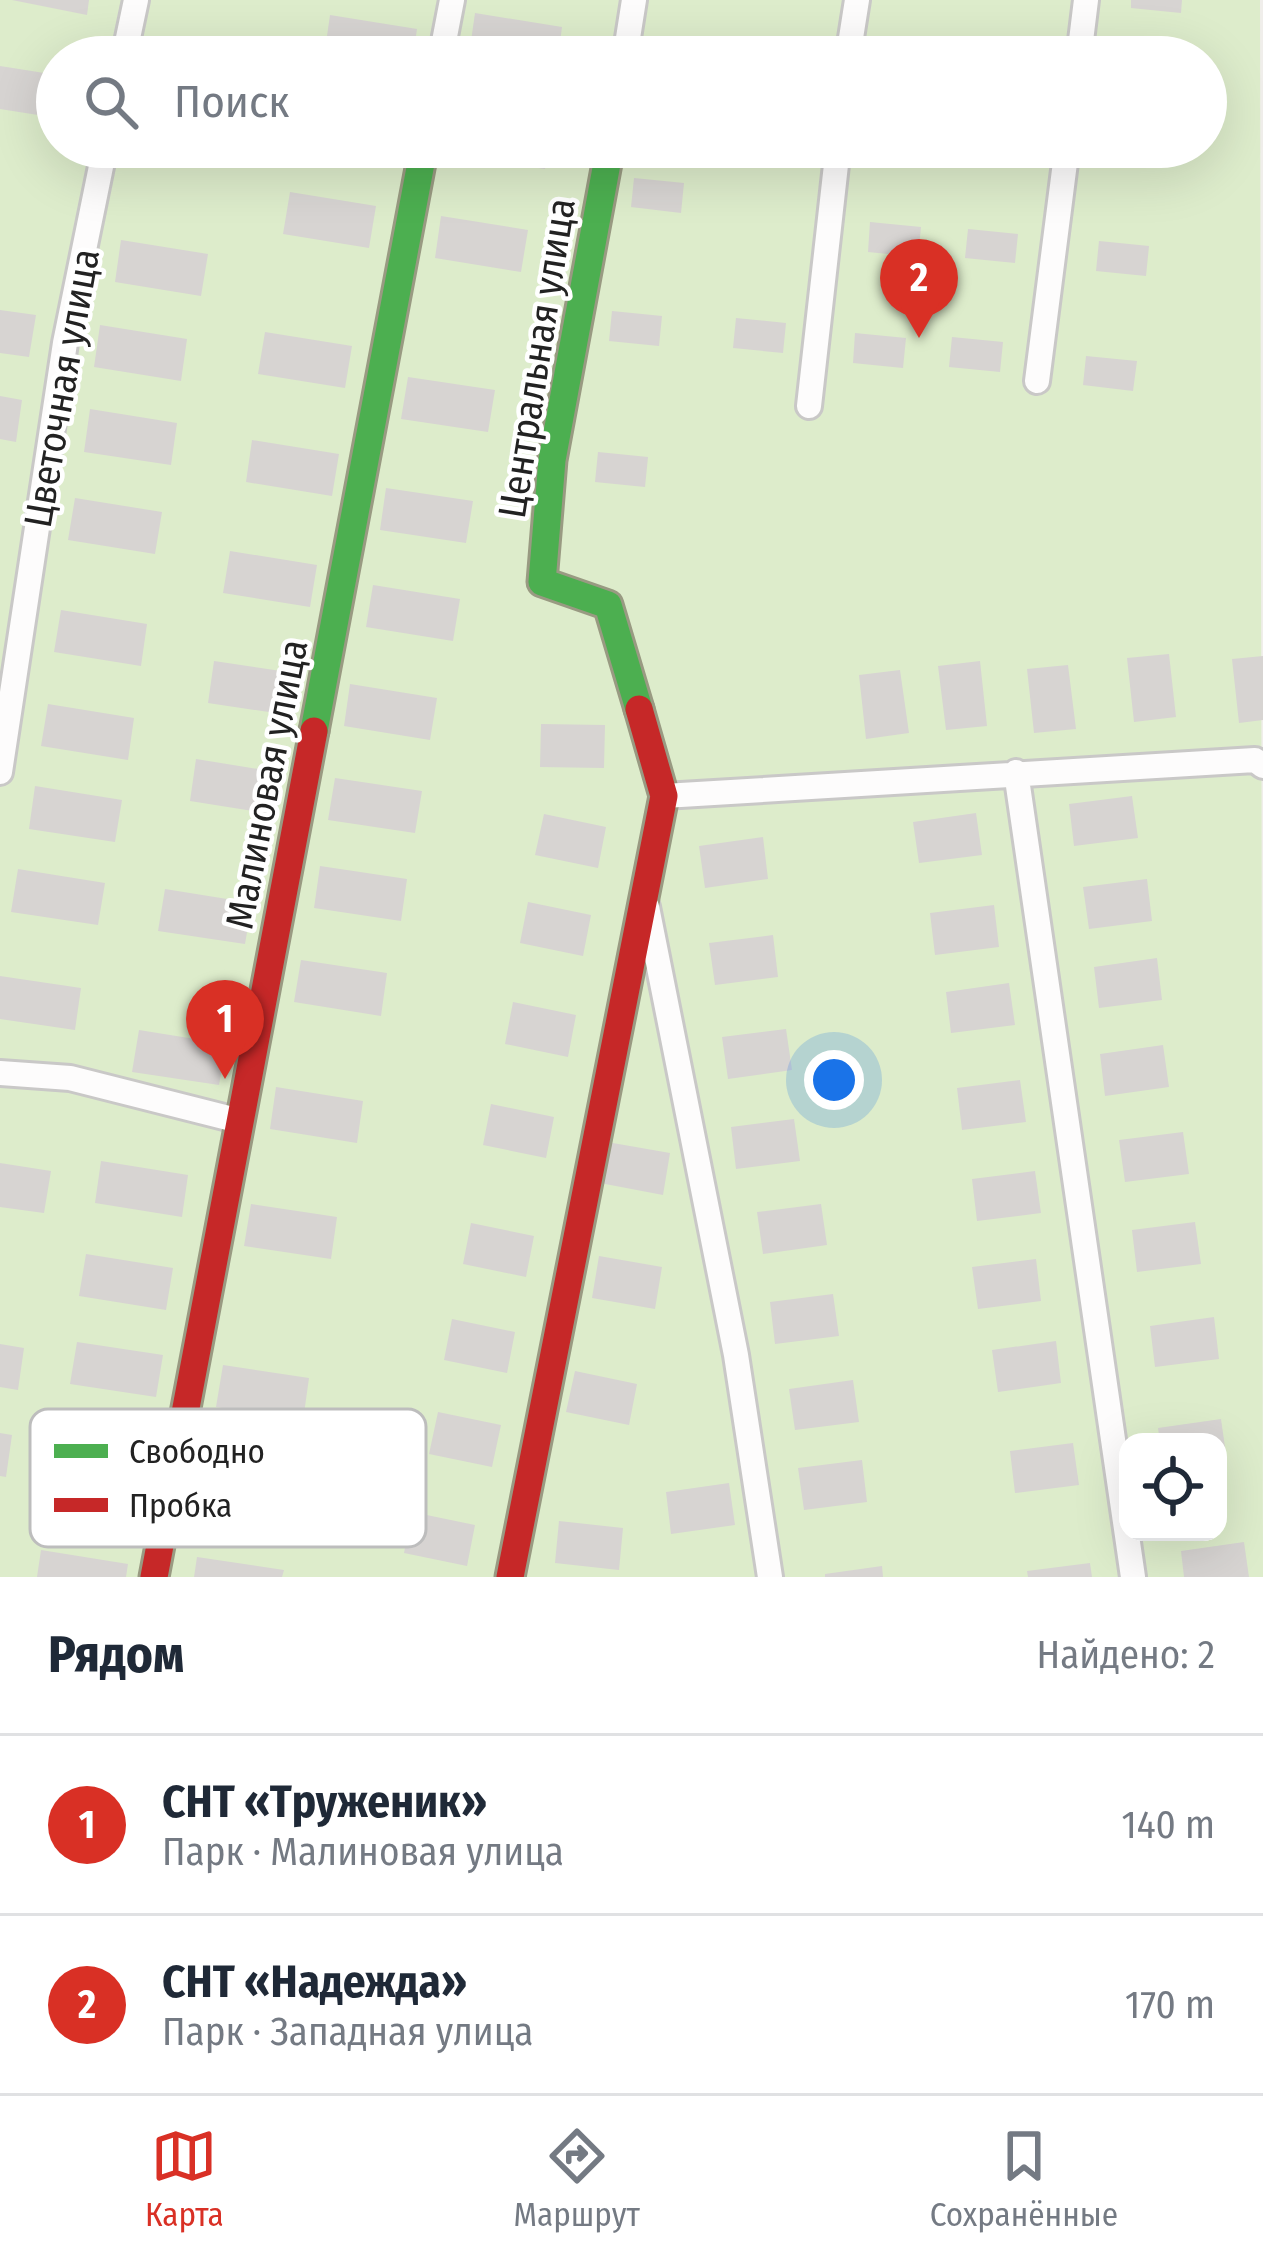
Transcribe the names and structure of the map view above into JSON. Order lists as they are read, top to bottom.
{
  "streets": {
    "street": ["Центральная улица", "Цветочная улица", "Малиновая улица"]
  },
  "legend": ["Свободно", "Пробка"],
  "page": {
    "search": "Поиск",
    "pins": ["2", "1"],
    "heading": ["Рядом", "Найдено: 2"],
    "list": [
      {
        "mark": "1",
        "name": "СНТ «Труженик»",
        "note": "Парк · Малиновая улица",
        "value": "140 m"
      },
      {
        "mark": "2",
        "name": "СНТ «Надежда»",
        "note": "Парк · Западная улица",
        "value": "170 m"
      }
    ],
    "nav": ["Карта", "Маршрут", "Сохранённые"]
  }
}
